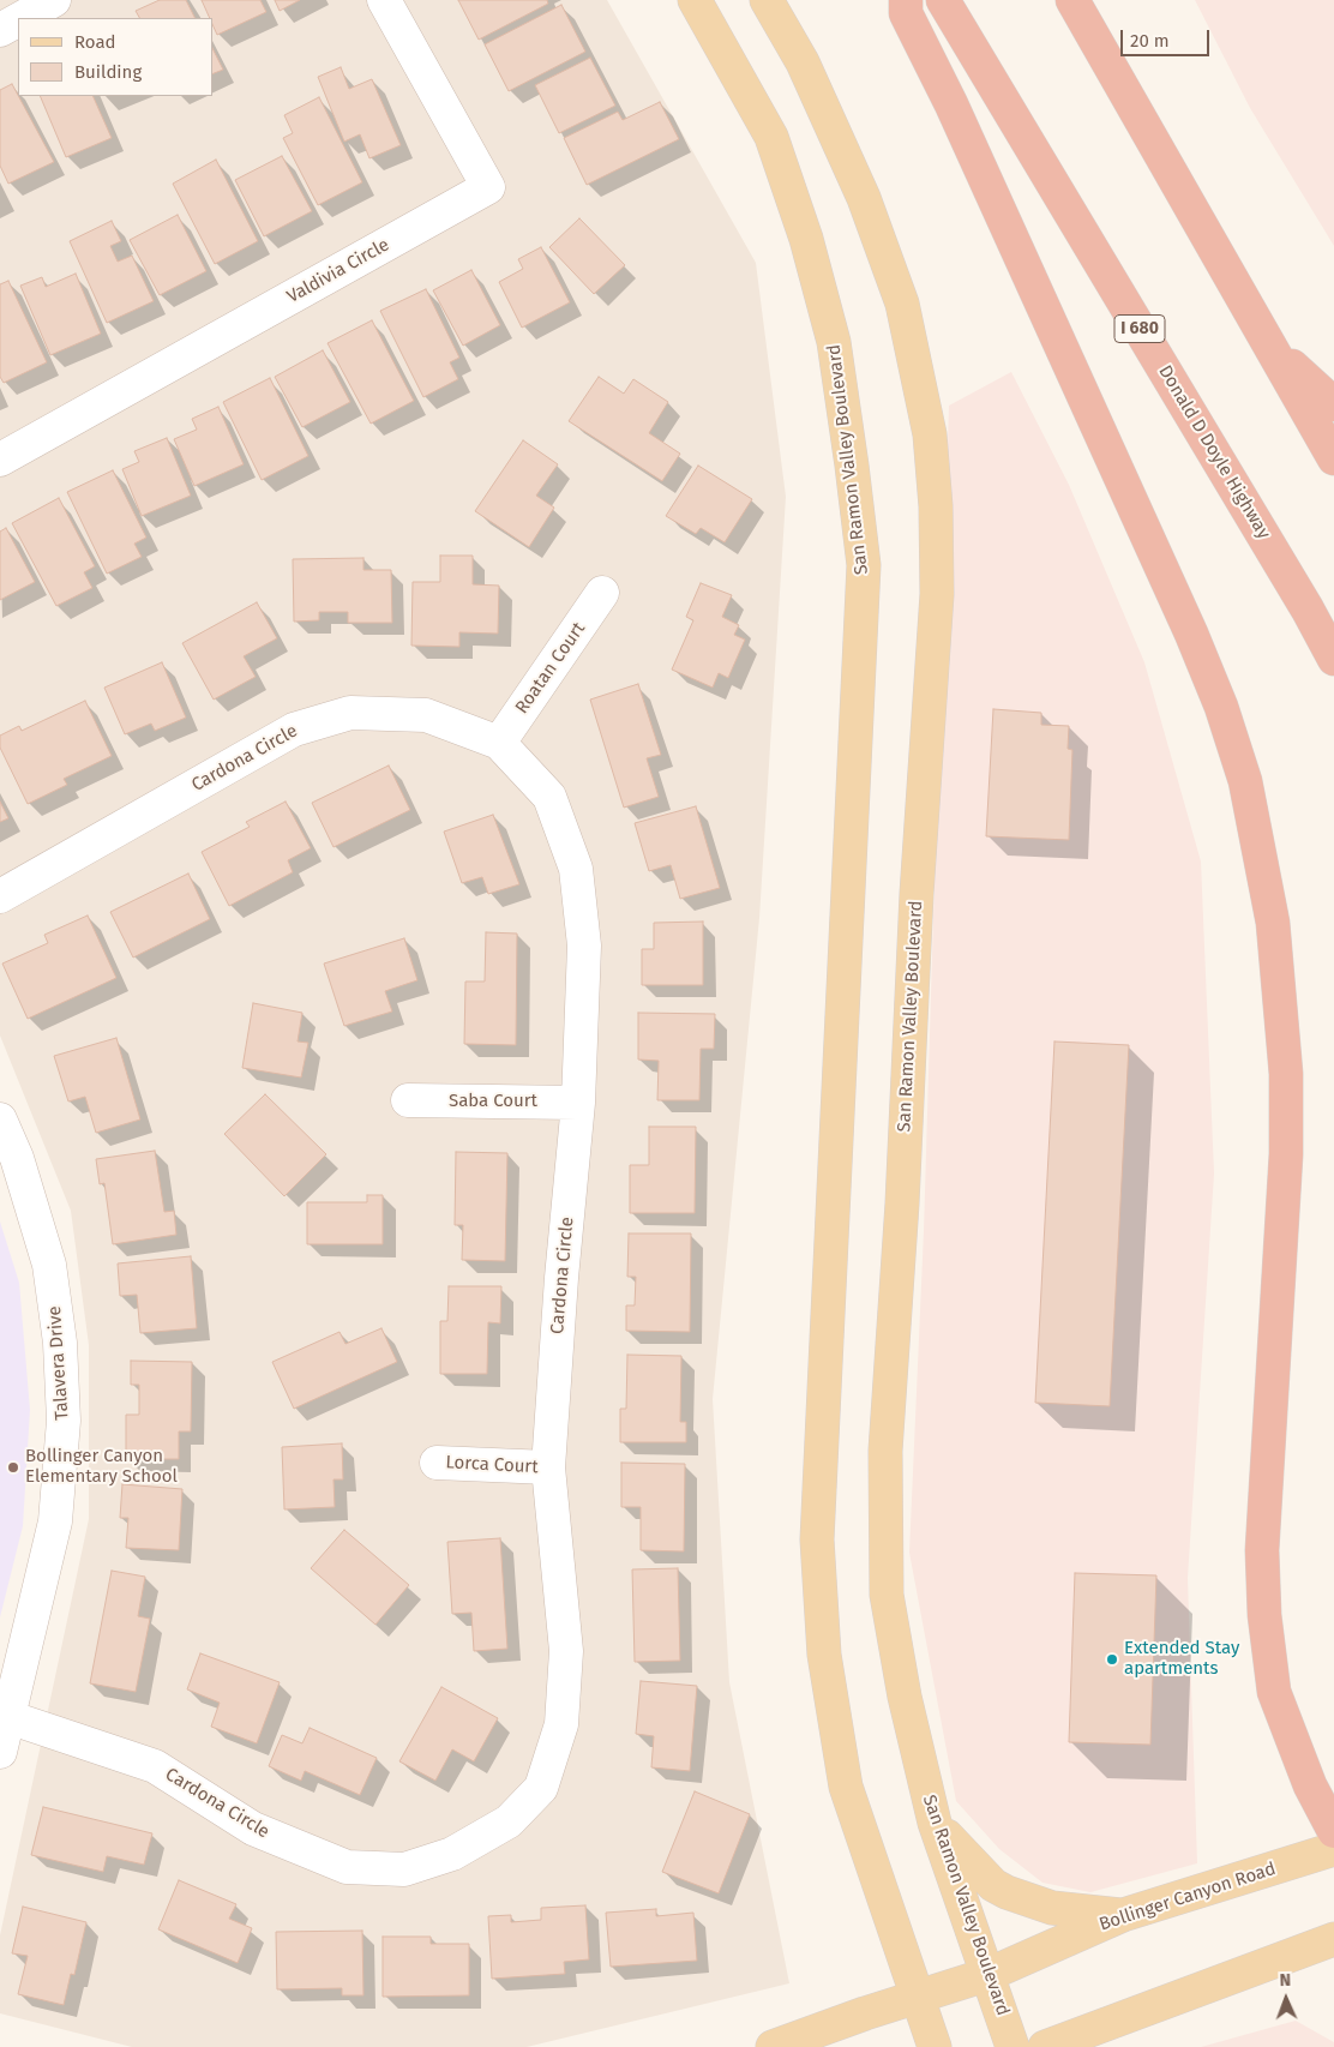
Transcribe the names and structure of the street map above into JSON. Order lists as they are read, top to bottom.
{
  "streets": {
    "highway": ["I 680", "Donald D Doyle Highway"],
    "main road": ["San Ramon Valley Boulevard", "Bollinger Canyon Road"],
    "street": [
      "Valdivia Circle",
      "Roatan Court",
      "Cardona Circle",
      "Saba Court",
      "Talavera Drive",
      "Lorca Court"
    ]
  },
  "crossings": [
    ["San Ramon Valley Boulevard", "Bollinger Canyon Road"],
    ["Roatan Court", "Cardona Circle"],
    ["Cardona Circle", "Saba Court"],
    ["Cardona Circle", "Talavera Drive"],
    ["Cardona Circle", "Lorca Court"]
  ],
  "places": ["Bollinger Canyon Elementary School", "Extended Stay apartments"],
  "legend": ["Road", "Building"],
  "scale_bar": "20 m",
  "north": "top"
}
